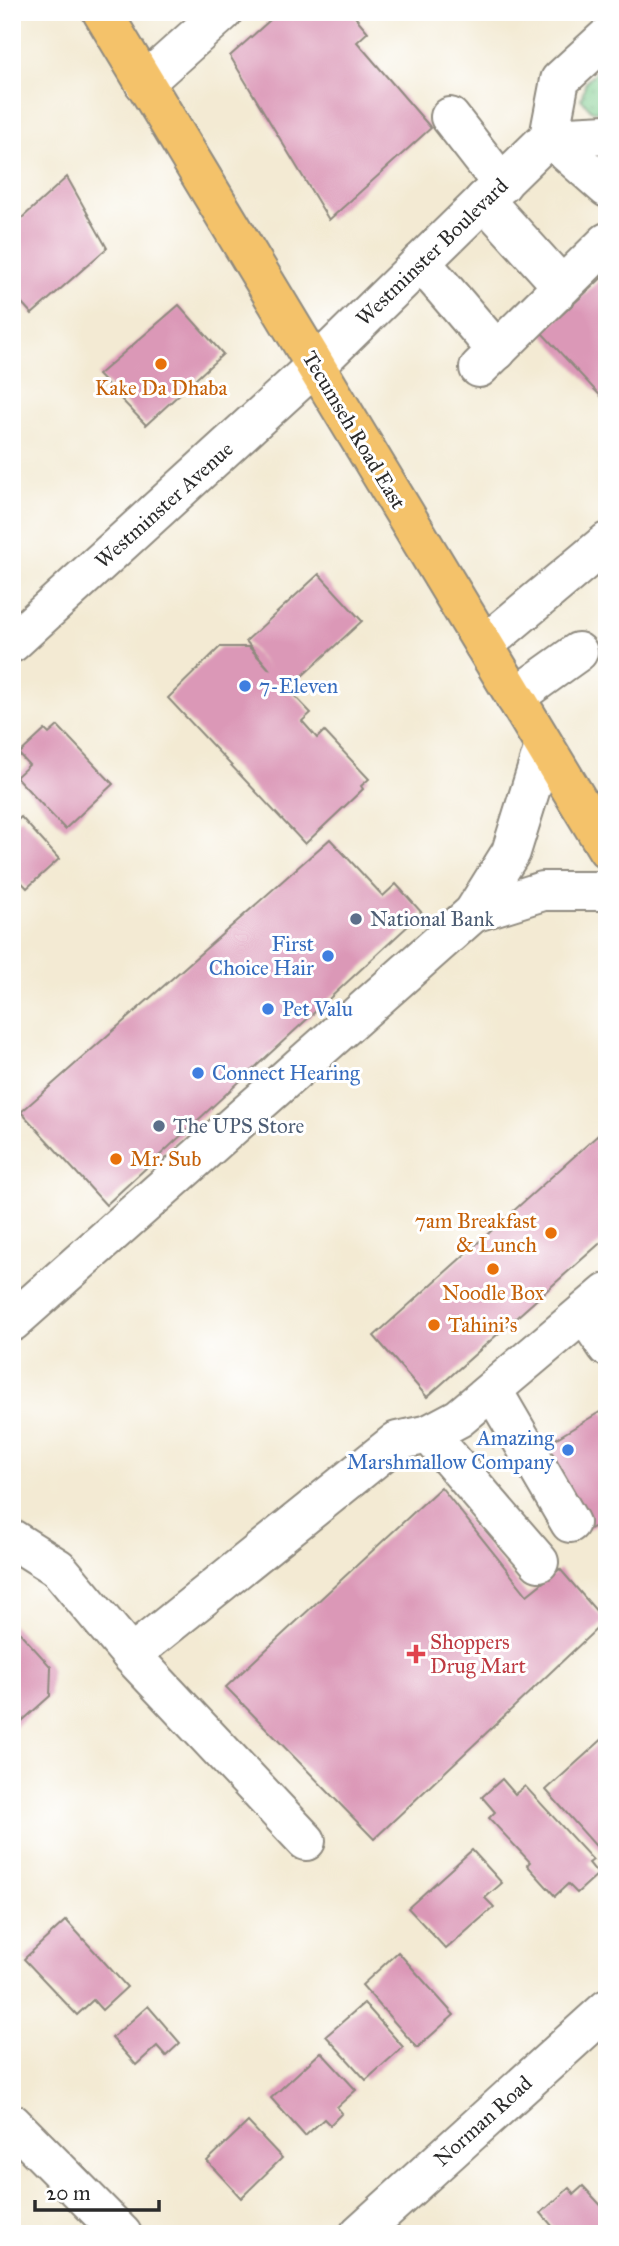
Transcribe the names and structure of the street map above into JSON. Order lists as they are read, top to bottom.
{
  "streets": {
    "main road": ["Tecumseh Road East"],
    "street": ["Westminster Boulevard", "Westminster Avenue", "Norman Road"]
  },
  "crossings": [
    ["Westminster Boulevard", "Tecumseh Road East"],
    ["Westminster Boulevard", "Westminster Avenue"],
    ["Tecumseh Road East", "Westminster Avenue"]
  ],
  "places": {
    "other": [
      "Kake Da Dhaba",
      "7-Eleven",
      "National Bank",
      "First Choice Hair",
      "Pet Valu",
      "Connect Hearing",
      "The UPS Store",
      "Mr. Sub",
      "7am Breakfast & Lunch",
      "Noodle Box",
      "Tahini's",
      "Amazing Marshmallow Company"
    ],
    "health": ["Shoppers Drug Mart"]
  },
  "scale_bar": "20 m"
}
